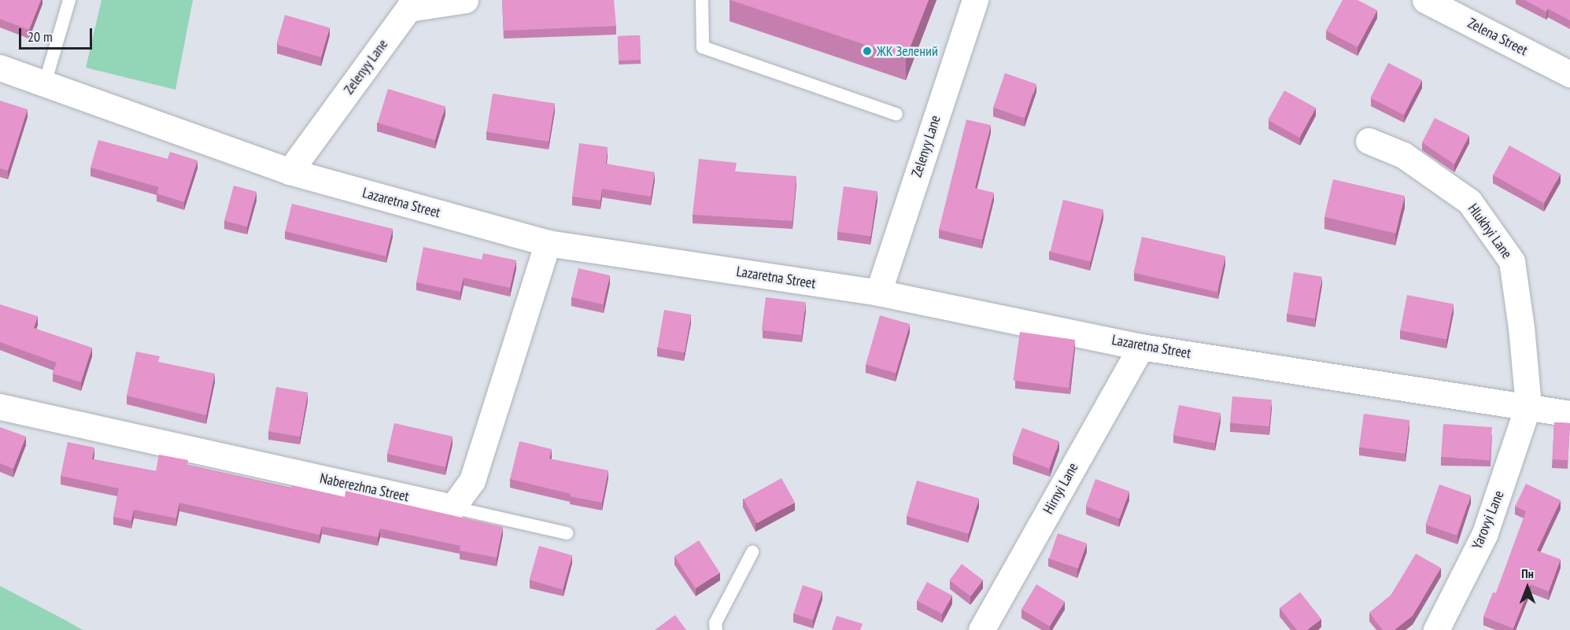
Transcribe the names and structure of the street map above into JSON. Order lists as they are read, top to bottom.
{
  "streets": {
    "street": [
      "Zelena Street",
      "Zelenyy Lane",
      "Lazaretna Street",
      "Hlukhyi Lane",
      "Naberezhna Street",
      "Hirnyi Lane",
      "Yarovyi Lane"
    ]
  },
  "crossings": [
    ["Zelenyy Lane", "Lazaretna Street"],
    ["Lazaretna Street", "Hlukhyi Lane"],
    ["Lazaretna Street", "Hirnyi Lane"],
    ["Lazaretna Street", "Yarovyi Lane"],
    ["Hlukhyi Lane", "Yarovyi Lane"]
  ],
  "places": ["ЖК Зелений"],
  "scale_bar": "20 m",
  "north": "top"
}
